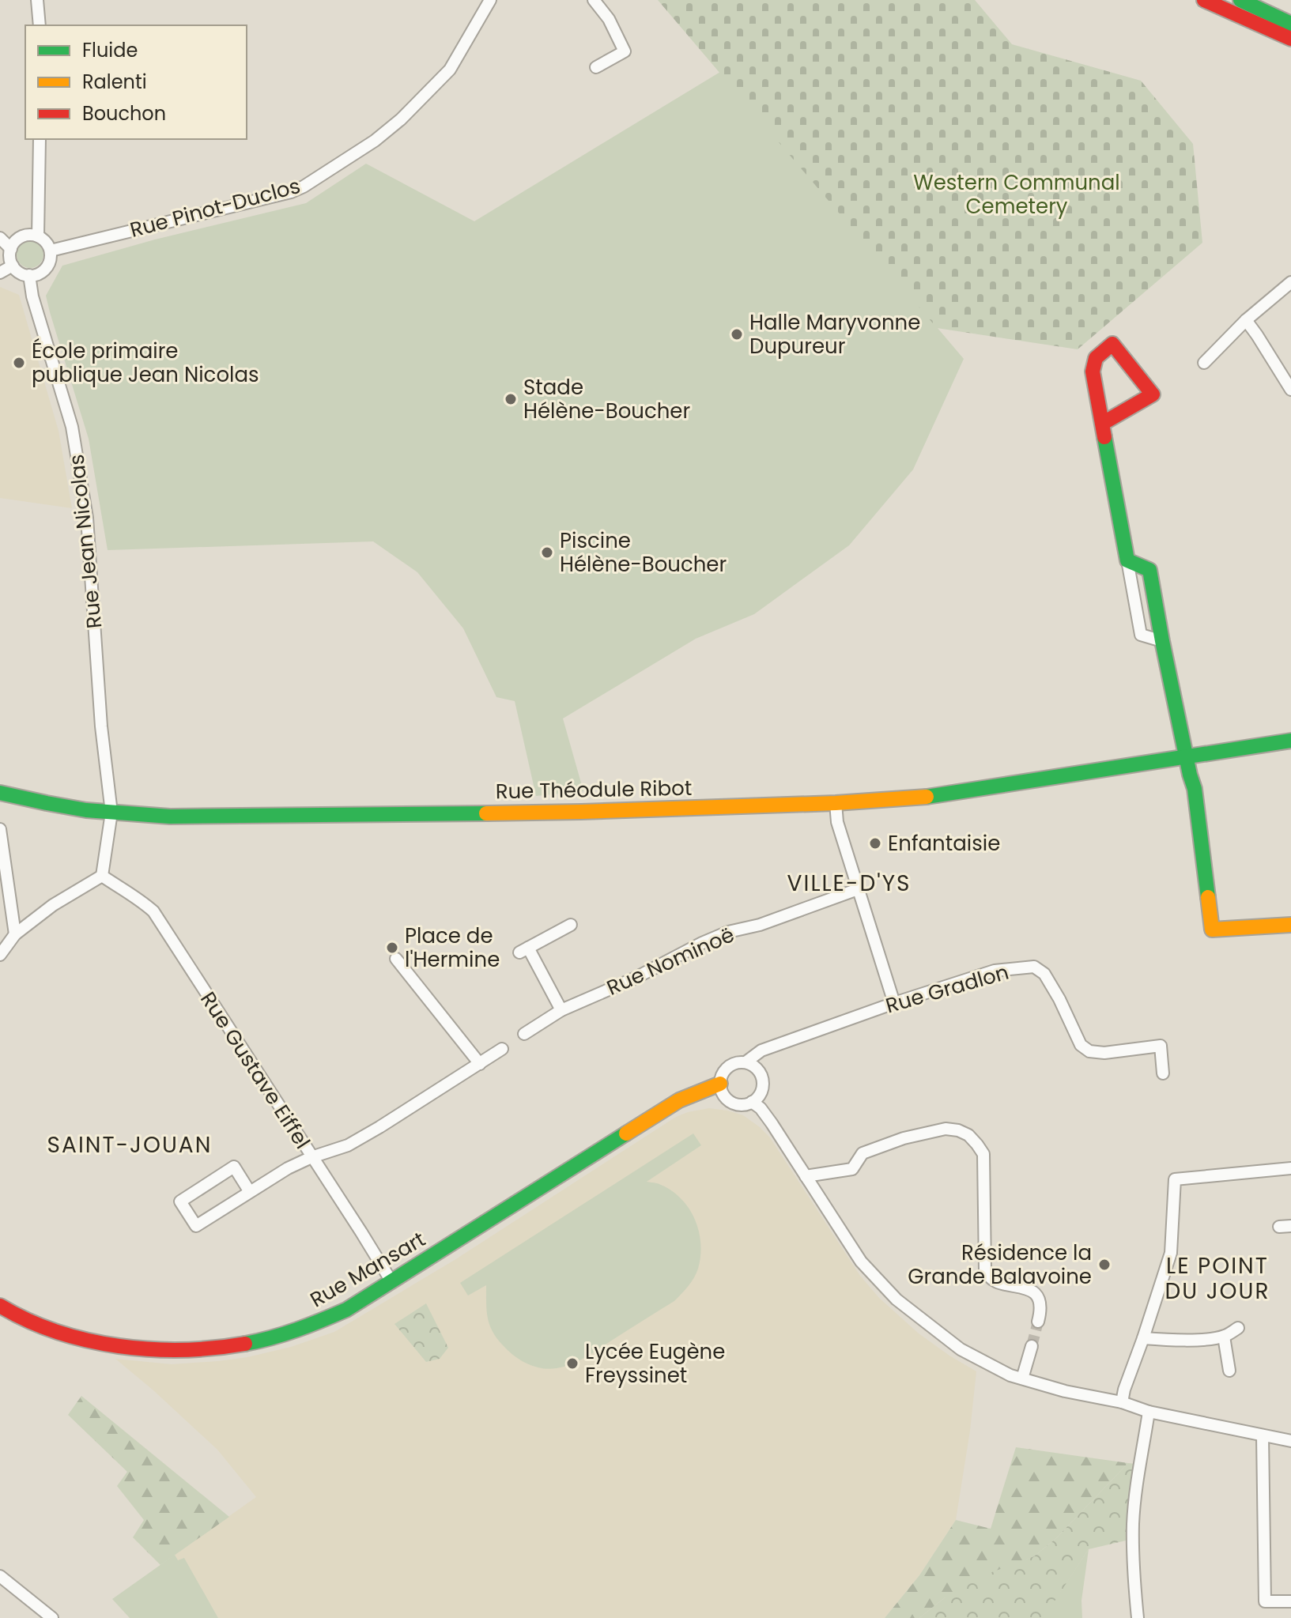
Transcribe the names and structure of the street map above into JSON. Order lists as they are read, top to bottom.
{
  "streets": {
    "street": [
      "Rue Pinot-Duclos",
      "Rue Jean Nicolas",
      "Rue Théodule Ribot",
      "Rue Nominoë",
      "Rue Gradlon",
      "Rue Gustave Eiffel",
      "Rue Mansart"
    ]
  },
  "crossings": [
    ["Rue Pinot-Duclos", "Rue Jean Nicolas"],
    ["Rue Jean Nicolas", "Rue Théodule Ribot"],
    ["Rue Jean Nicolas", "Rue Gustave Eiffel"],
    ["Rue Gradlon", "Rue Mansart"],
    ["Rue Gustave Eiffel", "Rue Mansart"]
  ],
  "districts": ["VILLE-D'YS", "SAINT-JOUAN", "LE POINT DU JOUR"],
  "parks": ["Western Communal Cemetery"],
  "places": [
    "Halle Maryvonne Dupureur",
    "École primaire publique Jean Nicolas",
    "Stade Hélène-Boucher",
    "Piscine Hélène-Boucher",
    "Enfantaisie",
    "Place de l'Hermine",
    "Résidence la Grande Balavoine",
    "Lycée Eugène Freyssinet"
  ],
  "legend": ["Fluide", "Ralenti", "Bouchon"]
}
